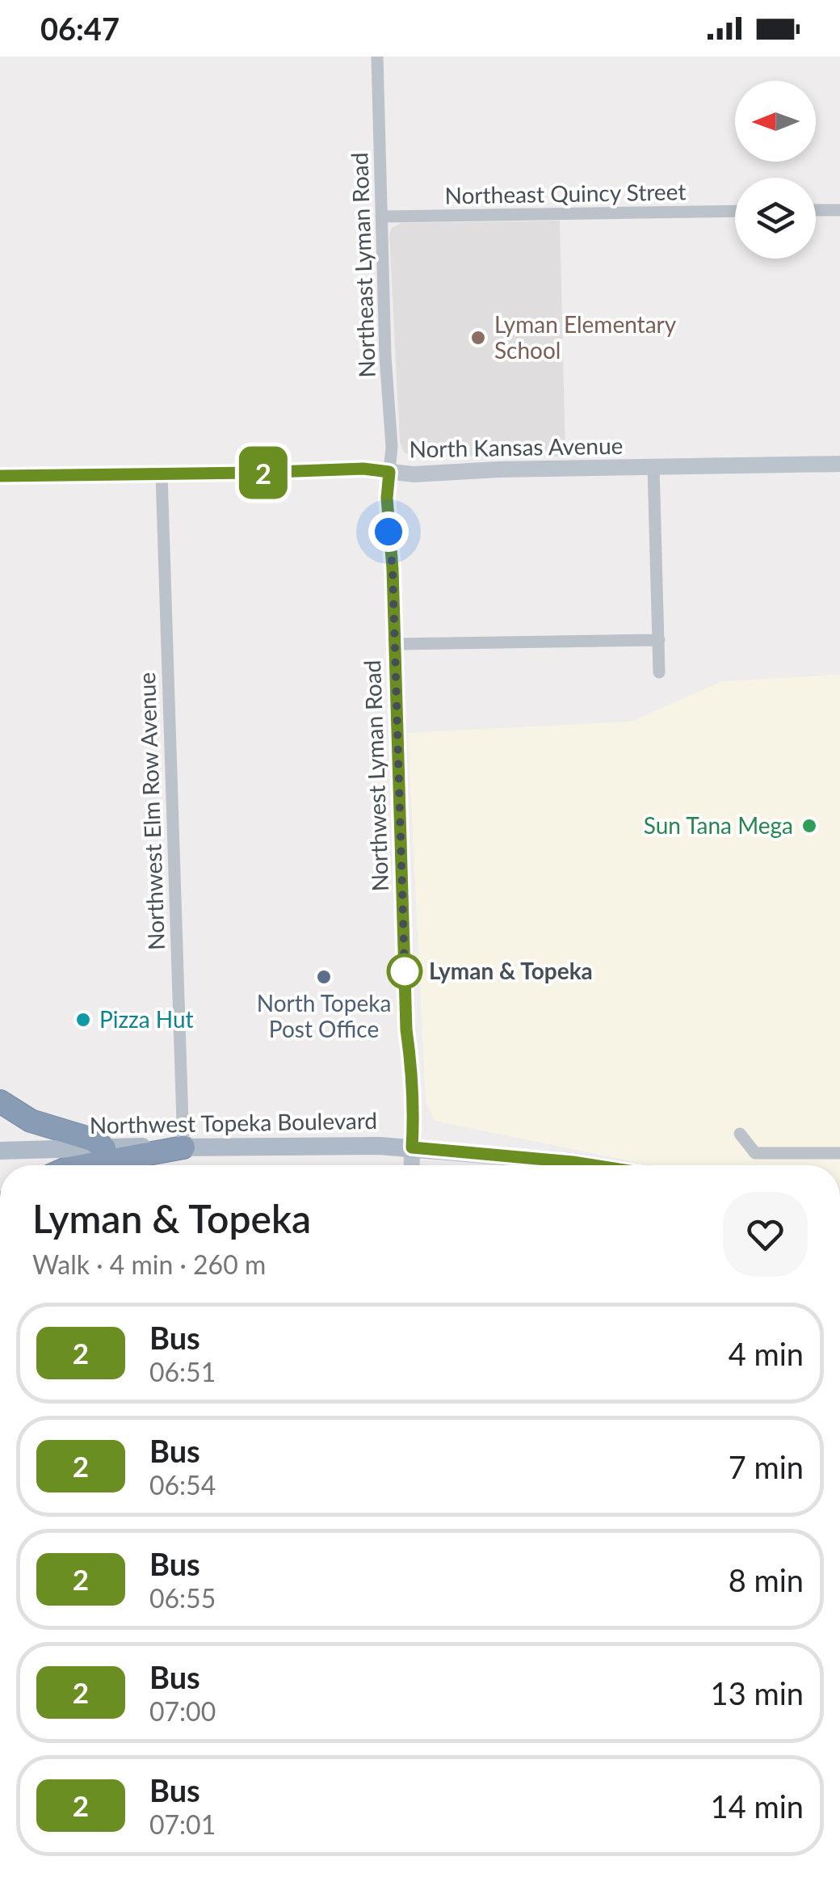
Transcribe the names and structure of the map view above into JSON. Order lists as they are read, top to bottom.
{
  "streets": {
    "main road": ["North Kansas Avenue", "Northwest Lyman Road", "Northwest Topeka Boulevard"],
    "street": ["Northeast Quincy Street", "Northeast Lyman Road", "Northwest Elm Row Avenue"]
  },
  "crossings": [
    ["Northeast Quincy Street", "Northeast Lyman Road"],
    ["Northeast Lyman Road", "North Kansas Avenue"],
    ["Northeast Lyman Road", "Northwest Lyman Road"],
    ["North Kansas Avenue", "Northwest Lyman Road"],
    ["North Kansas Avenue", "Northwest Elm Row Avenue"],
    ["Northwest Lyman Road", "Northwest Topeka Boulevard"],
    ["Northwest Elm Row Avenue", "Northwest Topeka Boulevard"]
  ],
  "places": [
    "Lyman Elementary School",
    "Sun Tana Mega",
    "Lyman & Topeka",
    "North Topeka Post Office",
    "Pizza Hut"
  ],
  "lines": ["bus line 2"],
  "north": "left",
  "page": {
    "status": "06:47",
    "on_map": "2",
    "heading": ["Lyman & Topeka", "Walk · 4 min · 260 m"],
    "list": [
      {
        "mark": "2",
        "name": "Bus",
        "note": "06:51",
        "value": "4 min"
      },
      {
        "mark": "2",
        "name": "Bus",
        "note": "06:54",
        "value": "7 min"
      },
      {
        "mark": "2",
        "name": "Bus",
        "note": "06:55",
        "value": "8 min"
      },
      {
        "mark": "2",
        "name": "Bus",
        "note": "07:00",
        "value": "13 min"
      },
      {
        "mark": "2",
        "name": "Bus",
        "note": "07:01",
        "value": "14 min"
      }
    ]
  }
}
